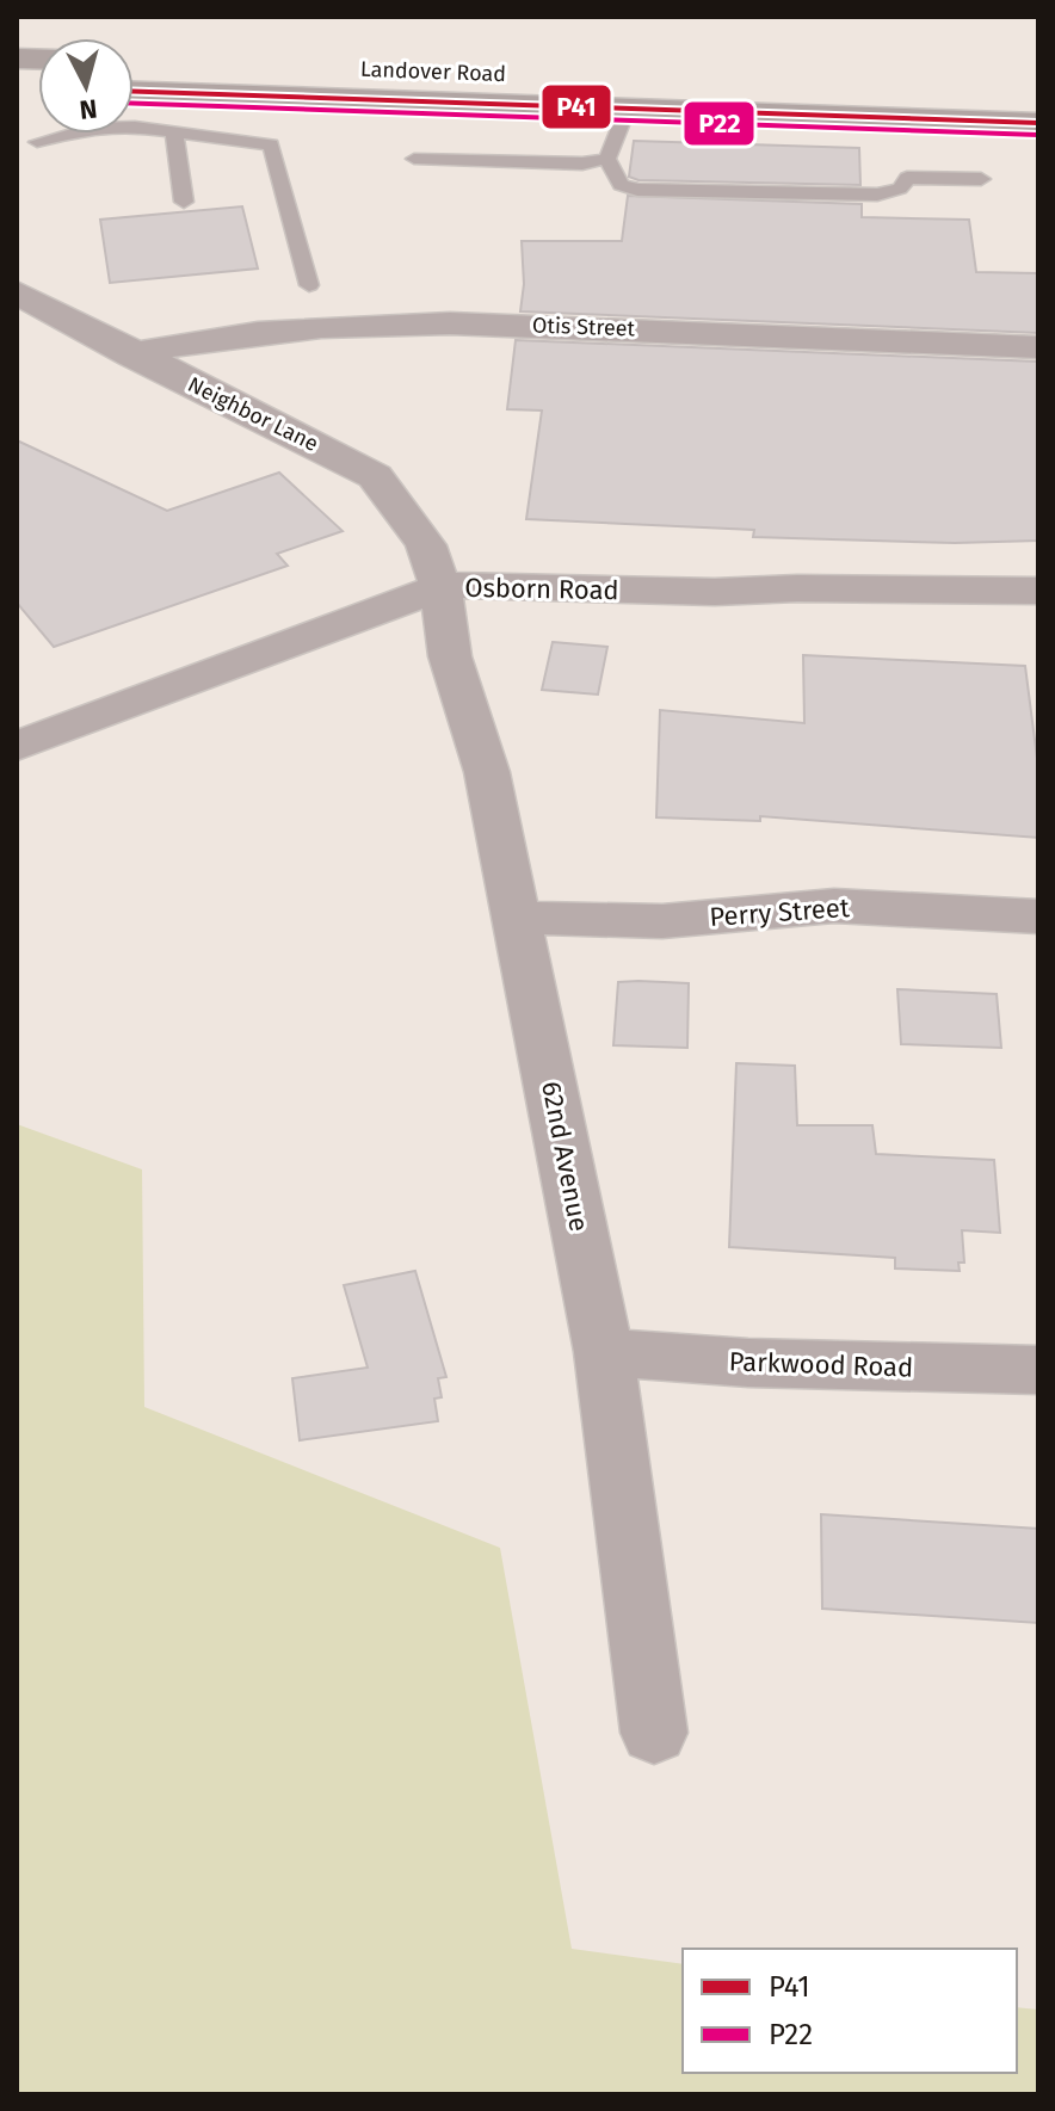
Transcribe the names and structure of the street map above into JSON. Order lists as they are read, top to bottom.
{
  "streets": {
    "main road": ["Landover Road"],
    "street": [
      "Otis Street",
      "Neighbor Lane",
      "Osborn Road",
      "Perry Street",
      "62nd Avenue",
      "Parkwood Road"
    ]
  },
  "crossings": [
    ["Otis Street", "Neighbor Lane"],
    ["Neighbor Lane", "Osborn Road"],
    ["Neighbor Lane", "62nd Avenue"],
    ["Osborn Road", "62nd Avenue"],
    ["Perry Street", "62nd Avenue"],
    ["62nd Avenue", "Parkwood Road"]
  ],
  "lines": ["transit line P41", "transit line P22"],
  "legend": ["P41", "P22"],
  "north": "bottom"
}
